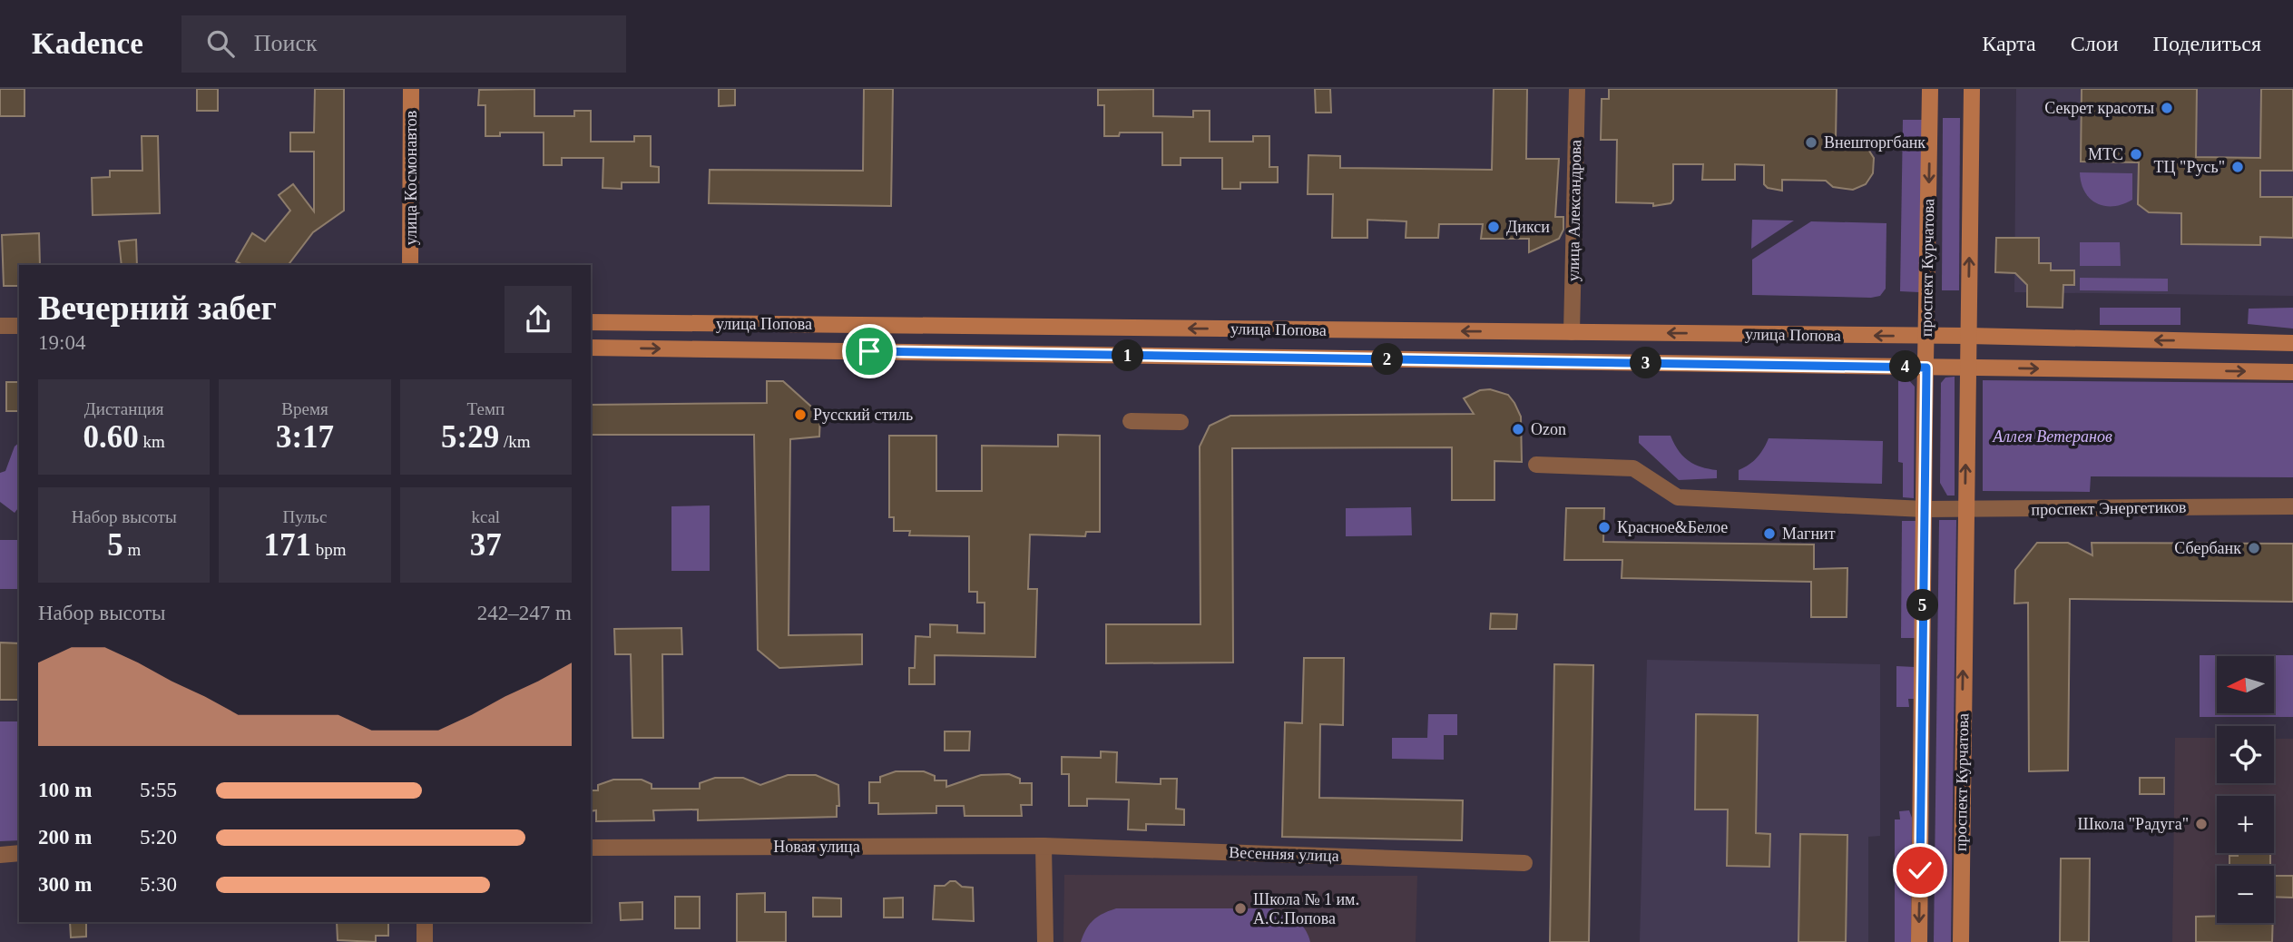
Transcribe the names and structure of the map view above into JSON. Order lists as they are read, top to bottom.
{
  "streets": {
    "main road": ["улица Космонавтов", "проспект Курчатова", "улица Попова"],
    "street": [
      "улица Александрова",
      "проспект Энергетиков",
      "Новая улица",
      "Весенняя улица"
    ]
  },
  "crossings": [
    ["улица Александрова", "улица Попова"],
    ["проспект Курчатова", "улица Попова"],
    ["проспект Курчатова", "проспект Энергетиков"],
    ["Новая улица", "Весенняя улица"]
  ],
  "parks": ["Аллея Ветеранов"],
  "places": [
    "Секрет красоты",
    "Внешторгбанк",
    "МТС",
    "ТЦ \"Русь\"",
    "Дикси",
    "Русский стиль",
    "Ozon",
    "Красное&Белое",
    "Магнит",
    "Сбербанк",
    "Школа \"Радуга\"",
    "Школа № 1 им. А.С.Попова"
  ],
  "north": "left",
  "page": {
    "header": "Kadence",
    "search": "Поиск",
    "nav": ["Карта", "Слои", "Поделиться"],
    "heading": ["Вечерний забег", "19:04"],
    "pins": [
      "1",
      "2",
      "3",
      "4",
      "5"
    ],
    "stats": [
      ["Дистанция", "0.60 km"],
      ["Время", "3:17"],
      ["Темп", "5:29 /km"],
      ["Набор высоты", "5 m"],
      ["Пульс", "171 bpm"],
      ["kcal", "37"]
    ],
    "chart": ["Набор высоты", "242–247 m"],
    "map_buttons": ["+", "−"],
    "list": [
      {
        "name": "100 m",
        "note": "5:55"
      },
      {
        "name": "200 m",
        "note": "5:20"
      },
      {
        "name": "300 m",
        "note": "5:30"
      }
    ]
  }
}
